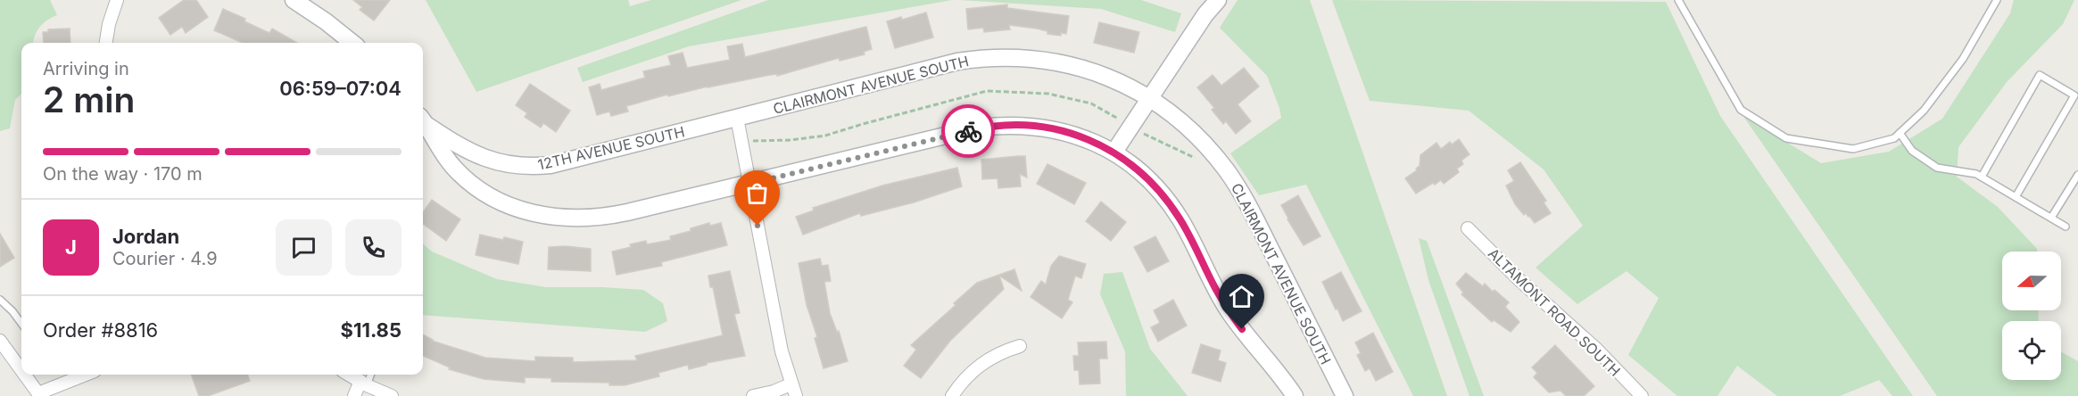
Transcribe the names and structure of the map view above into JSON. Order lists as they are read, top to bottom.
{
  "streets": {
    "street": ["CLAIRMONT AVENUE SOUTH", "12TH AVENUE SOUTH", "ALTAMONT ROAD SOUTH"]
  },
  "crossings": [
    ["CLAIRMONT AVENUE SOUTH", "12TH AVENUE SOUTH"]
  ],
  "north": "left",
  "page": {
    "heading": ["2 min", "Arriving in", "06:59–07:04"],
    "panel": [
      "Jordan",
      "Courier · 4.9",
      "Order #8816",
      "$11.85"
    ],
    "bar": "On the way · 170 m",
    "round": "J"
  }
}
